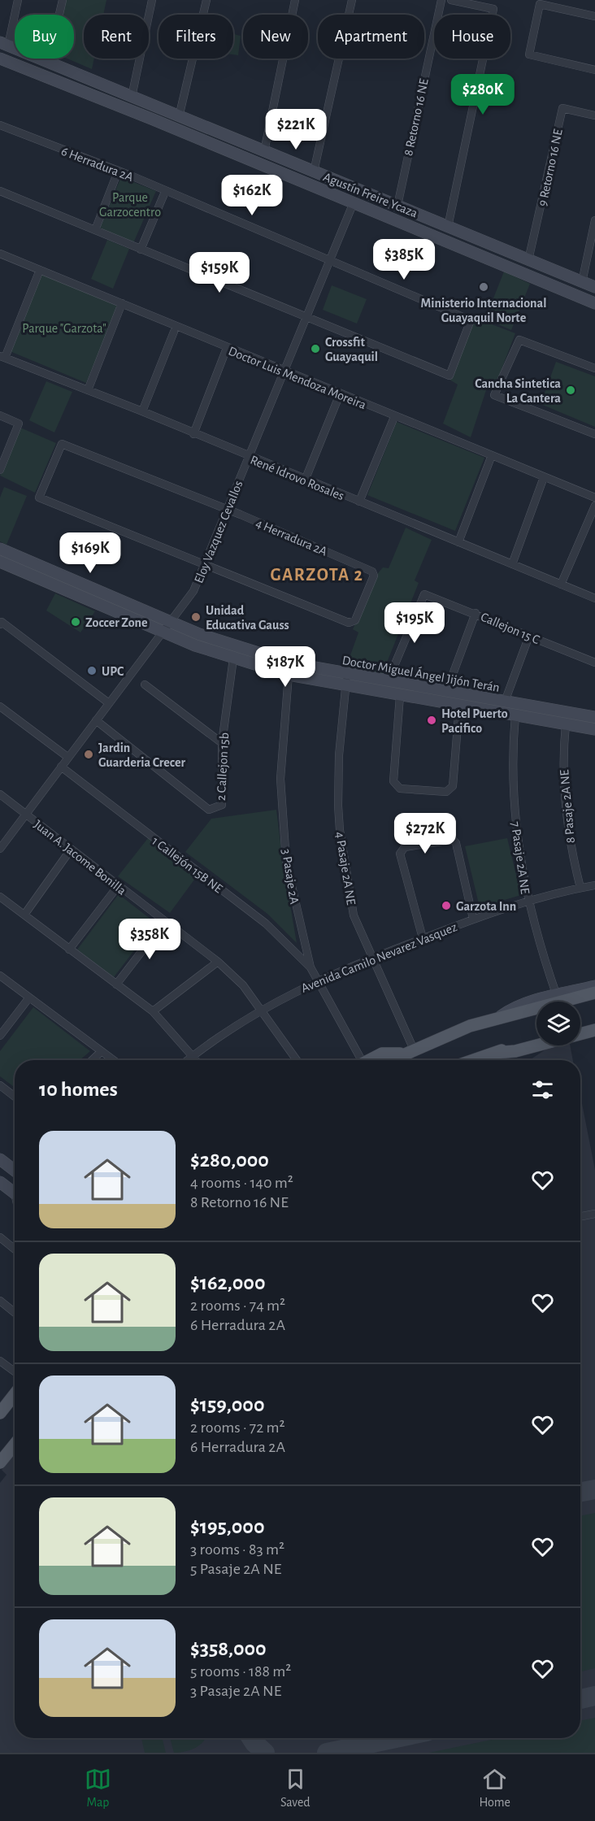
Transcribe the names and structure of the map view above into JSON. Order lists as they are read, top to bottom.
{
  "streets": {
    "main road": ["Agustín Freire Ycaza", "Doctor Miguel Ángel Jijón Terán"],
    "street": [
      "8 Retorno 16 NE",
      "6 Herradura 2A",
      "9 Retorno 16 NE",
      "Doctor Luis Mendoza Moreira",
      "René Idrovo Rosales",
      "Eloy Vazquez Cevallos",
      "4 Herradura 2A",
      "Callejon 15 C",
      "2 Callejon 15b",
      "8 Pasaje 2A NE",
      "Juan A. Jacome Bonilla",
      "7 Pasaje 2A NE",
      "1 Callejón 15B NE",
      "4 Pasaje 2A NE",
      "3 Pasaje 2A",
      "Avenida Camilo Nevarez Vasquez"
    ]
  },
  "crossings": [
    ["8 Retorno 16 NE", "Agustín Freire Ycaza"],
    ["6 Herradura 2A", "Eloy Vazquez Cevallos"],
    ["9 Retorno 16 NE", "Agustín Freire Ycaza"],
    ["Agustín Freire Ycaza", "Eloy Vazquez Cevallos"],
    ["Doctor Luis Mendoza Moreira", "Eloy Vazquez Cevallos"],
    ["René Idrovo Rosales", "Eloy Vazquez Cevallos"],
    ["Eloy Vazquez Cevallos", "4 Herradura 2A"],
    ["Eloy Vazquez Cevallos", "Doctor Miguel Ángel Jijón Terán"],
    ["Eloy Vazquez Cevallos", "2 Callejon 15b"],
    ["Eloy Vazquez Cevallos", "Juan A. Jacome Bonilla"],
    ["Eloy Vazquez Cevallos", "1 Callejón 15B NE"],
    ["Callejon 15 C", "Doctor Miguel Ángel Jijón Terán"],
    ["Doctor Miguel Ángel Jijón Terán", "2 Callejon 15b"],
    ["Doctor Miguel Ángel Jijón Terán", "8 Pasaje 2A NE"],
    ["Doctor Miguel Ángel Jijón Terán", "7 Pasaje 2A NE"],
    ["Doctor Miguel Ángel Jijón Terán", "4 Pasaje 2A NE"],
    ["Doctor Miguel Ángel Jijón Terán", "3 Pasaje 2A"],
    ["8 Pasaje 2A NE", "Avenida Camilo Nevarez Vasquez"],
    ["Juan A. Jacome Bonilla", "Avenida Camilo Nevarez Vasquez"],
    ["7 Pasaje 2A NE", "Avenida Camilo Nevarez Vasquez"],
    ["1 Callejón 15B NE", "3 Pasaje 2A"],
    ["4 Pasaje 2A NE", "Avenida Camilo Nevarez Vasquez"],
    ["3 Pasaje 2A", "Avenida Camilo Nevarez Vasquez"]
  ],
  "districts": ["GARZOTA 2"],
  "parks": ["Parque Garzocentro", "Parque \"Garzota\""],
  "places": [
    "Ministerio Internacional Guayaquil Norte",
    "Crossfit Guayaquil",
    "Cancha Sintetica La Cantera",
    "Unidad Educativa Gauss",
    "Zoccer Zone",
    "UPC",
    "Hotel Puerto Pacifico",
    "Jardin Guarderia Crecer",
    "Garzota Inn"
  ],
  "page": {
    "chip": [
      "Buy",
      "Rent",
      "Filters",
      "New",
      "Apartment",
      "House"
    ],
    "price": [
      "$280K",
      "$221K",
      "$162K",
      "$385K",
      "$159K",
      "$169K",
      "$195K",
      "$187K",
      "$272K",
      "$358K"
    ],
    "heading": "10 homes",
    "list": [
      {
        "name": "$280,000",
        "note": "4 rooms · 140 m² · 8 Retorno 16 NE"
      },
      {
        "name": "$162,000",
        "note": "2 rooms · 74 m² · 6 Herradura 2A"
      },
      {
        "name": "$159,000",
        "note": "2 rooms · 72 m² · 6 Herradura 2A"
      },
      {
        "name": "$195,000",
        "note": "3 rooms · 83 m² · 5 Pasaje 2A NE"
      },
      {
        "name": "$358,000",
        "note": "5 rooms · 188 m² · 3 Pasaje 2A NE"
      }
    ],
    "tabs": ["Map", "Saved", "Home"]
  }
}
